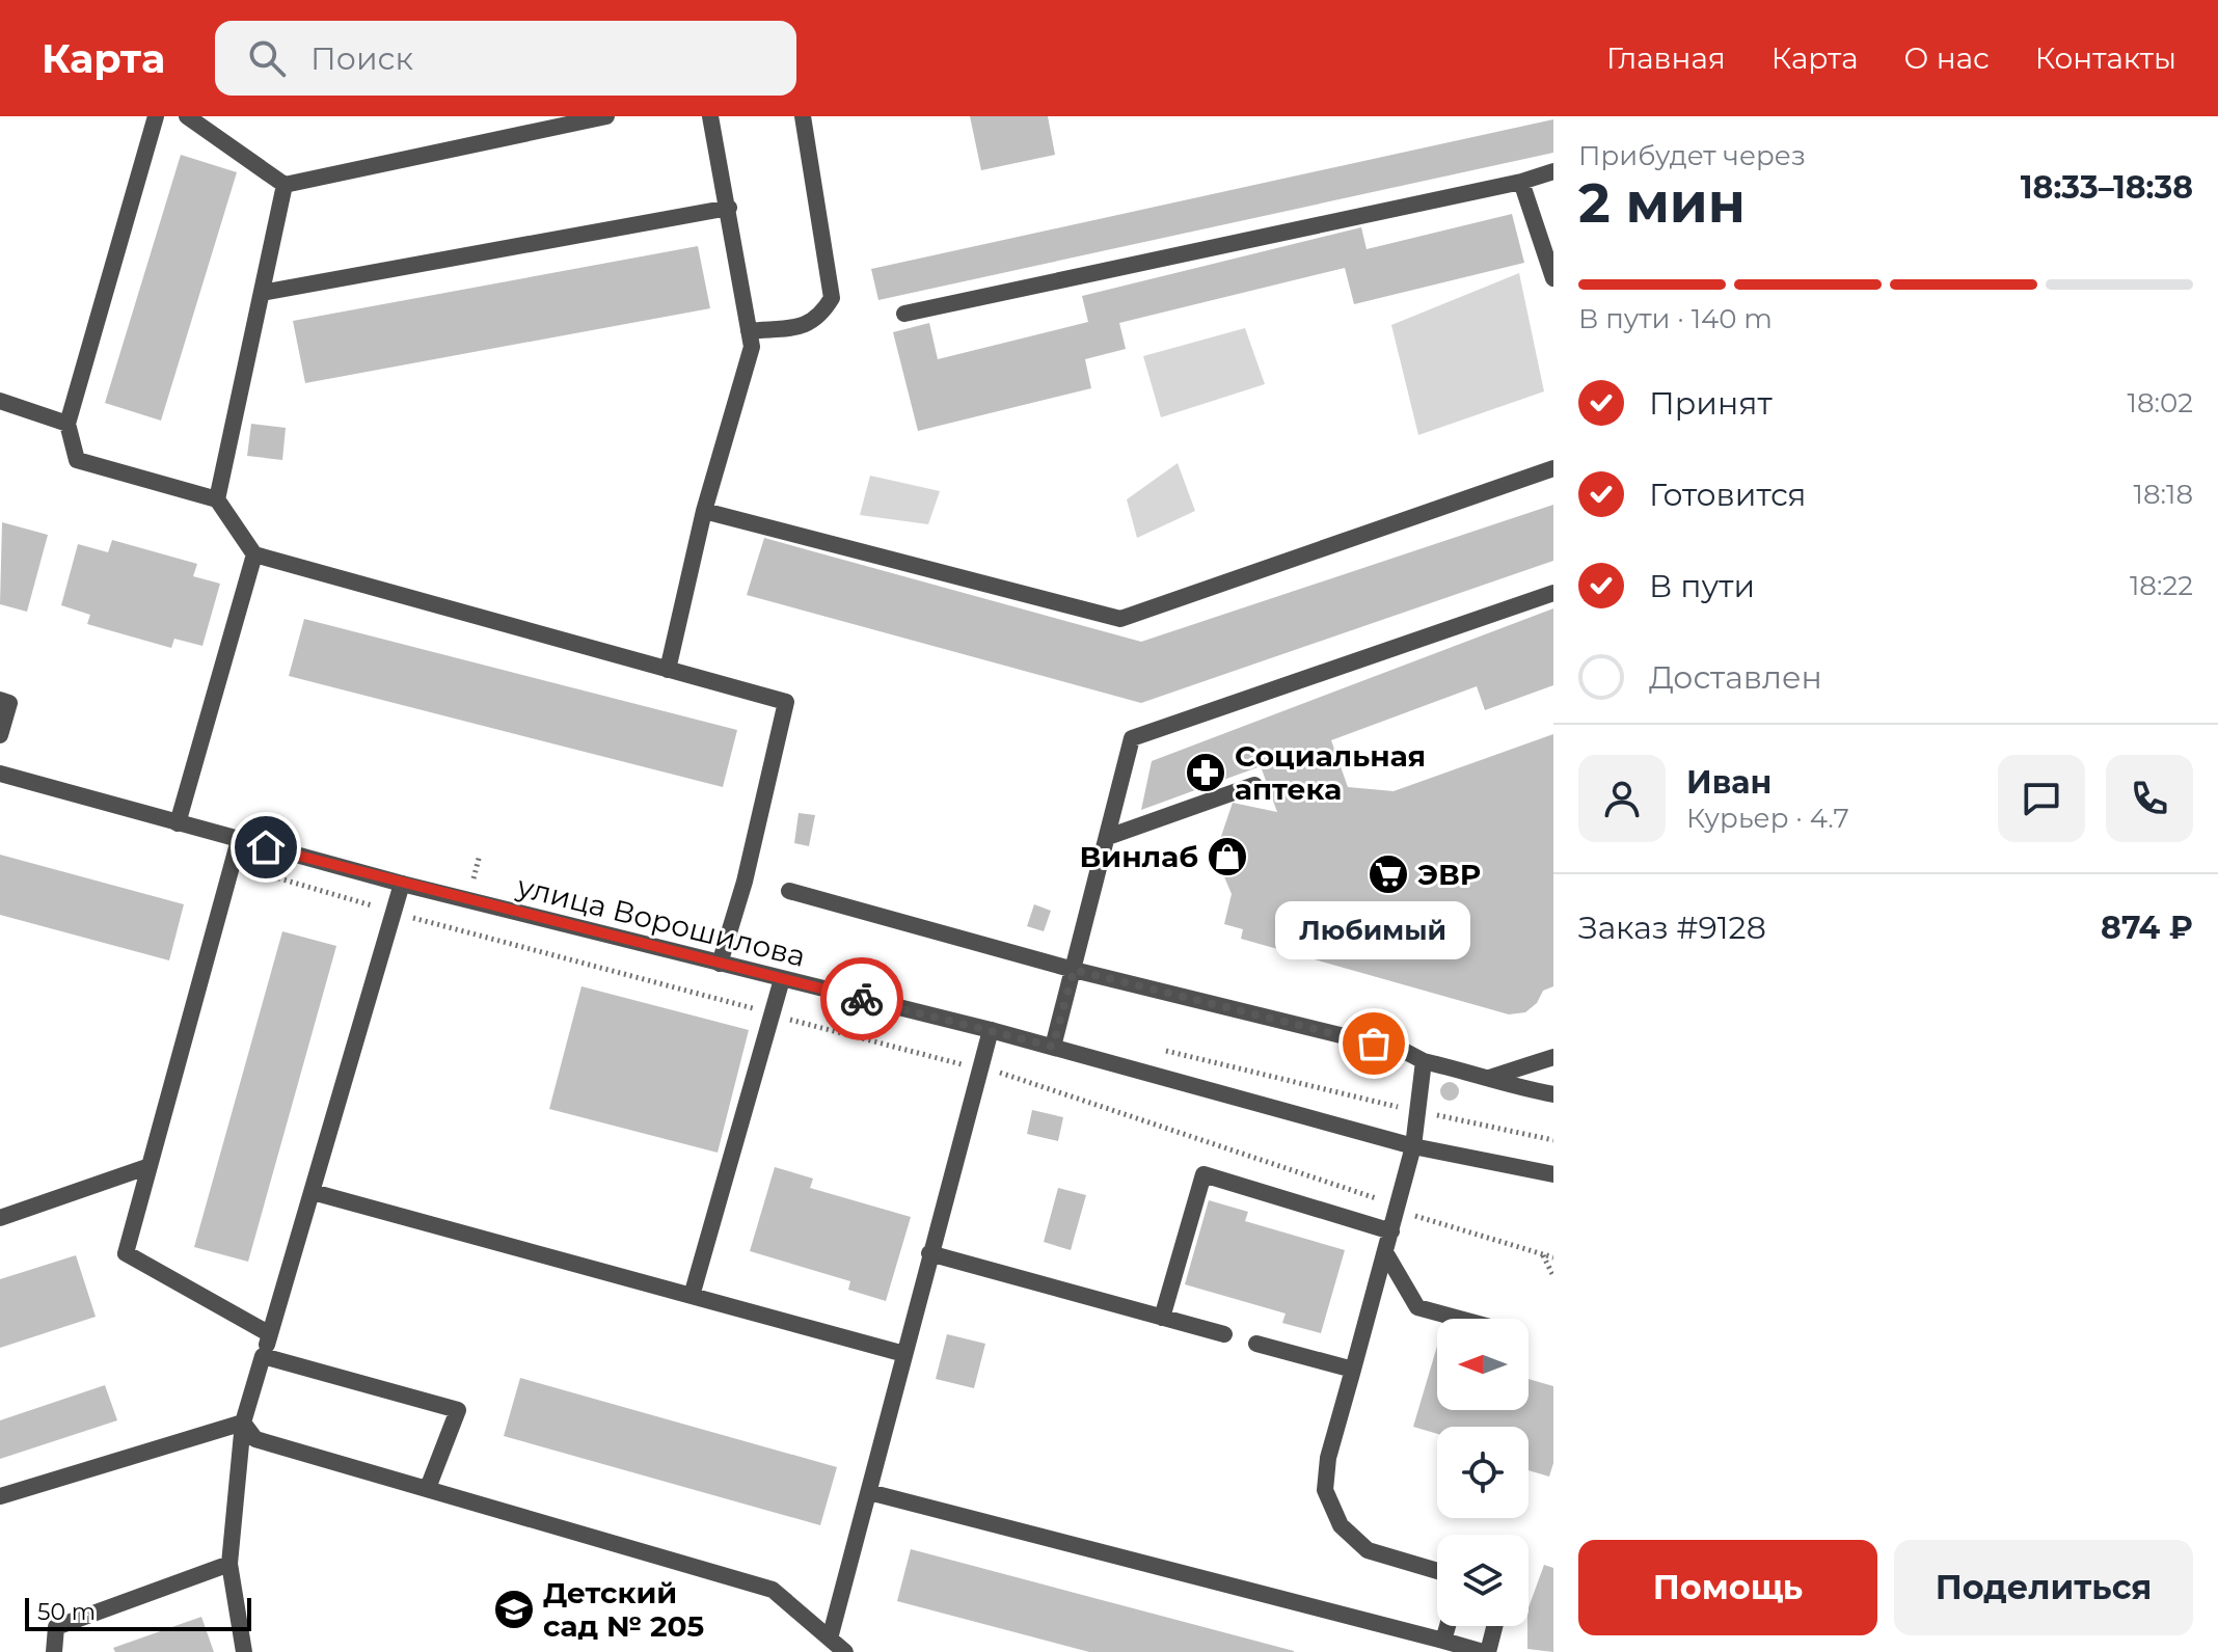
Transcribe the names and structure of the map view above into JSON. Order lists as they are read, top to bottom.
{
  "streets": {
    "street": ["улица Ворошилова"]
  },
  "places": {
    "pharmacy": ["Социальная аптека"],
    "shop": ["Винлаб"],
    "supermarket": ["ЭВР"],
    "other": ["Любимый"],
    "school or university": ["Детский сад № 205"]
  },
  "scale_bar": "50 m",
  "north": "left",
  "page": {
    "header": "Карта",
    "search": "Поиск",
    "nav": [
      "Главная",
      "Карта",
      "О нас",
      "Контакты"
    ],
    "heading": ["2 мин", "Прибудет через", "18:33–18:38"],
    "panel": [
      "Иван",
      "Курьер · 4.7",
      "Заказ #9128",
      "874 ₽"
    ],
    "bar": "В пути · 140 m",
    "list": [
      ["Принят", "18:02"],
      ["Готовится", "18:18"],
      ["В пути", "18:22"],
      "Доставлен"
    ],
    "bubble": "Любимый",
    "buttons": ["Помощь", "Поделиться"],
    "scale": "50 m"
  }
}
